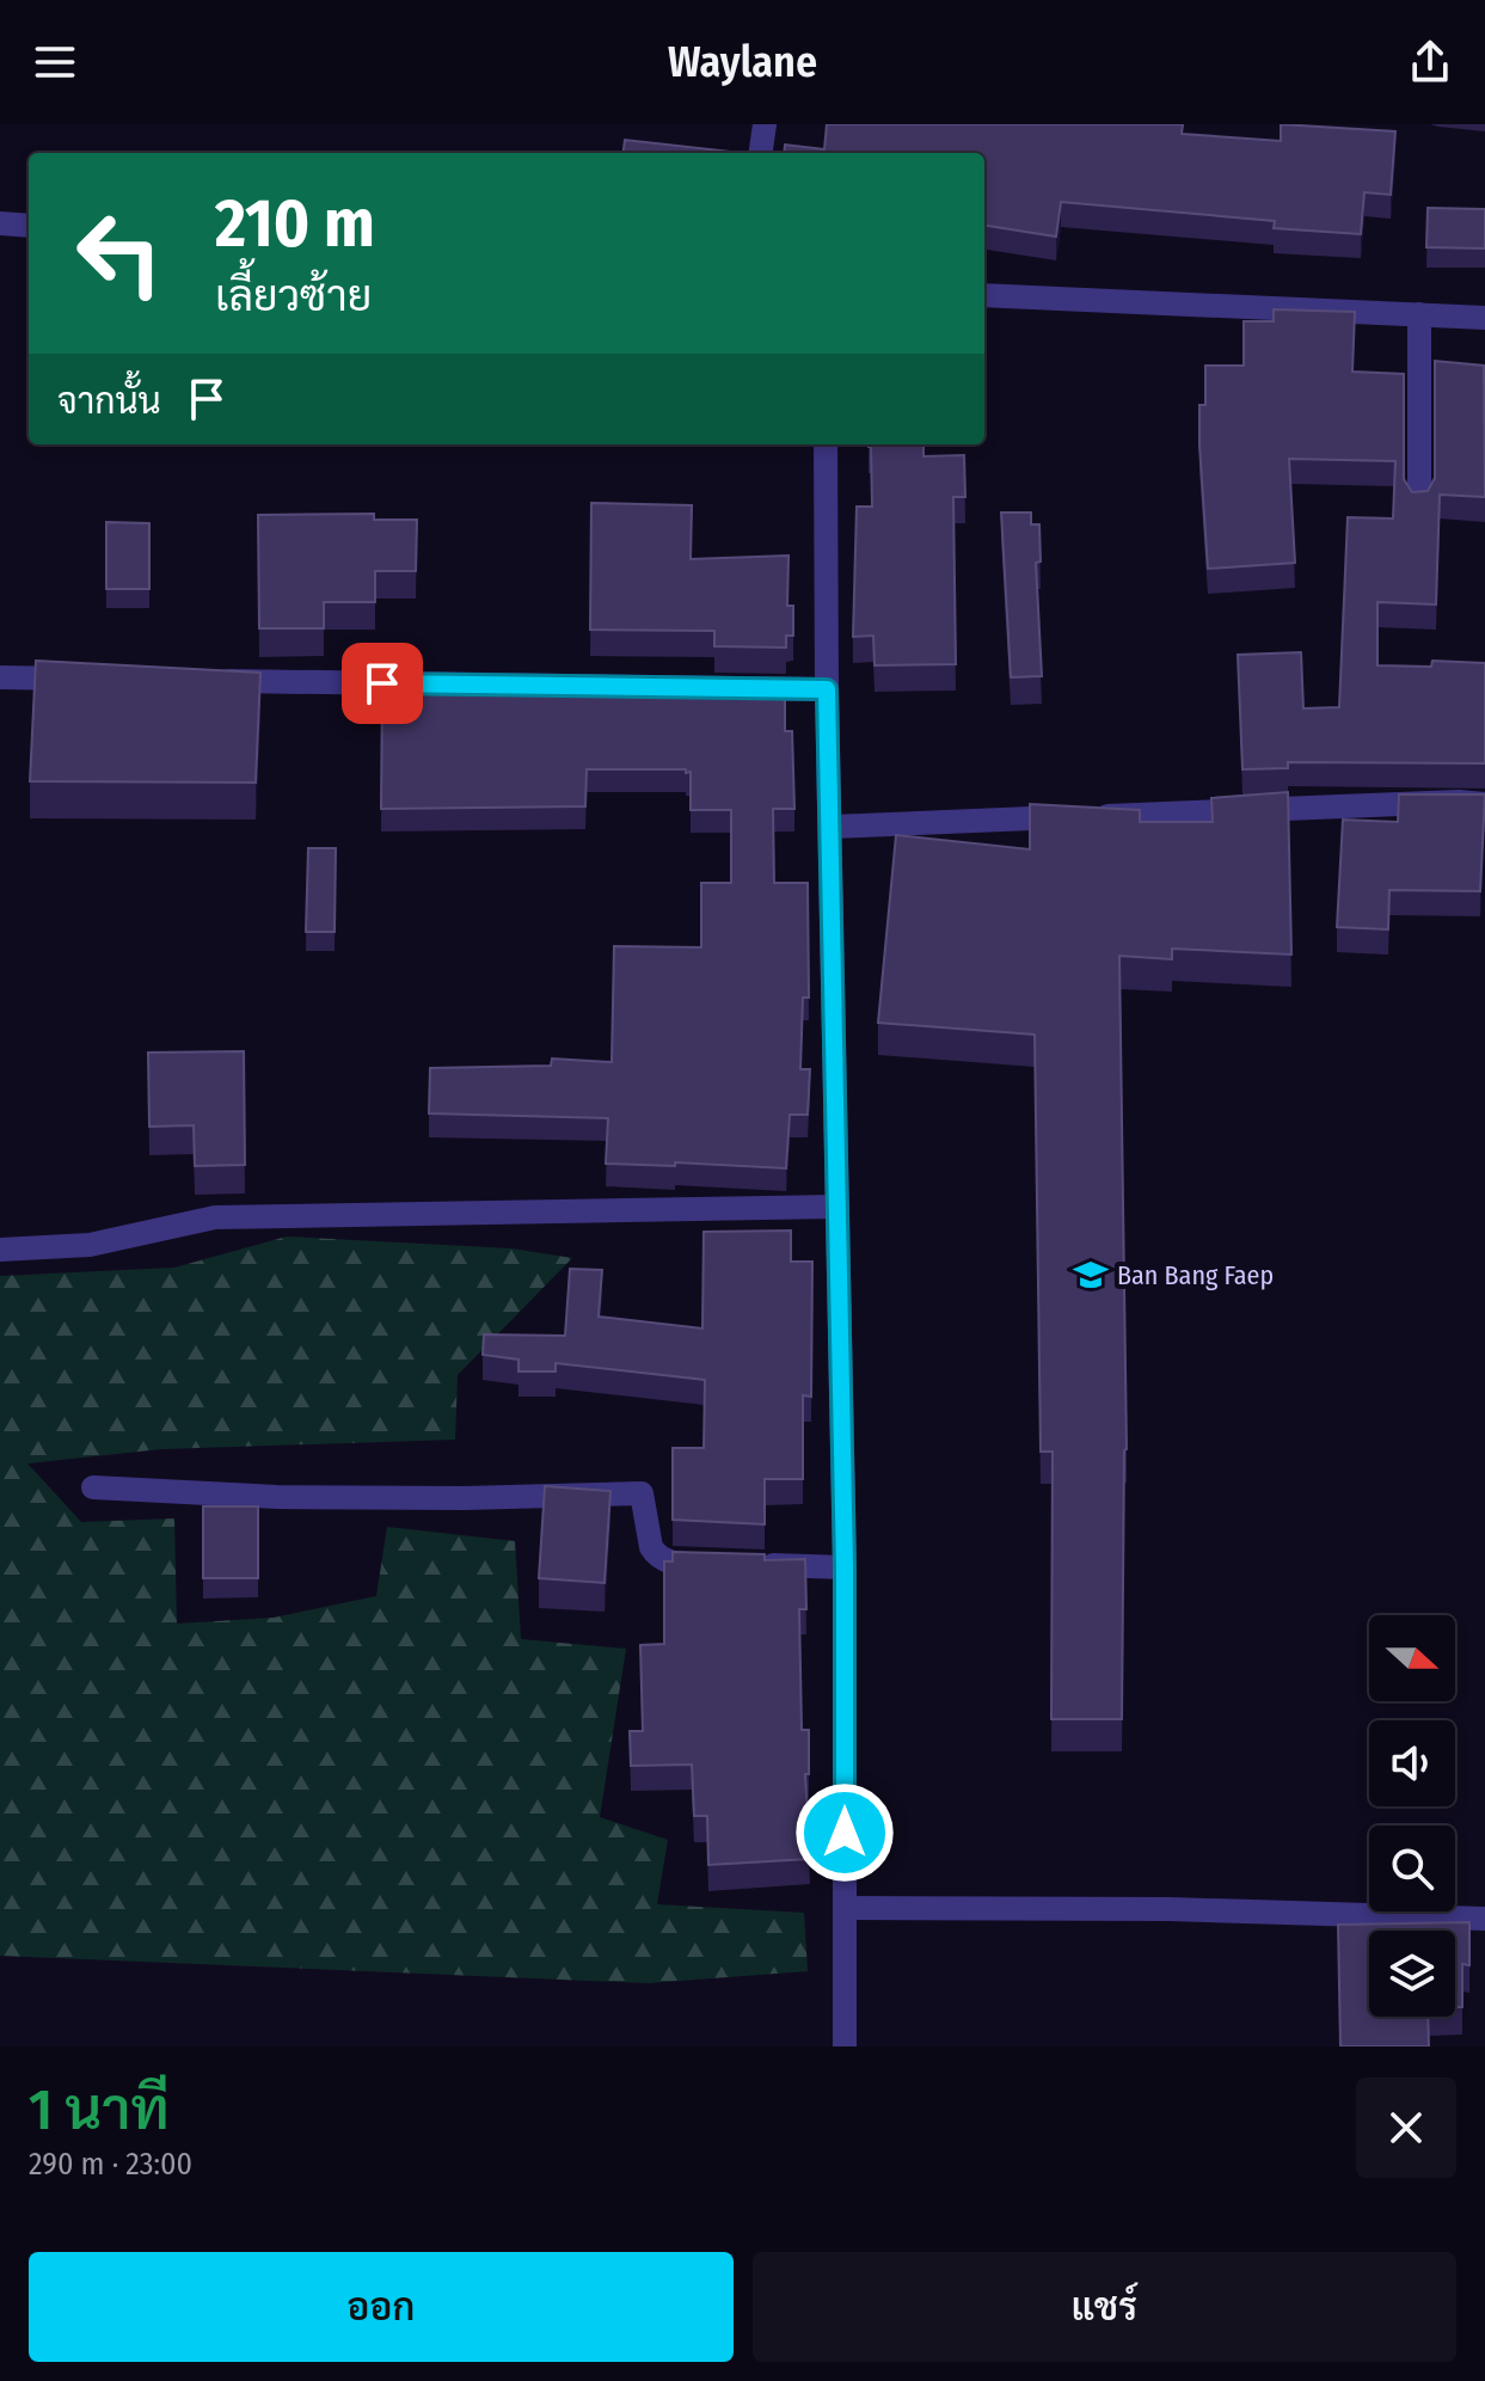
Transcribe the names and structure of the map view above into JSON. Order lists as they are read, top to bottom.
{
  "places": {
    "school or university": ["Ban Bang Faep"]
  },
  "north": "right",
  "page": {
    "header": "Waylane",
    "turn": ["210 m", "เลี้ยวซ้าย"],
    "then": "จากนั้น",
    "heading": ["1 นาที", "290 m · 23:00"],
    "buttons": ["ออก", "แชร์"]
  }
}
